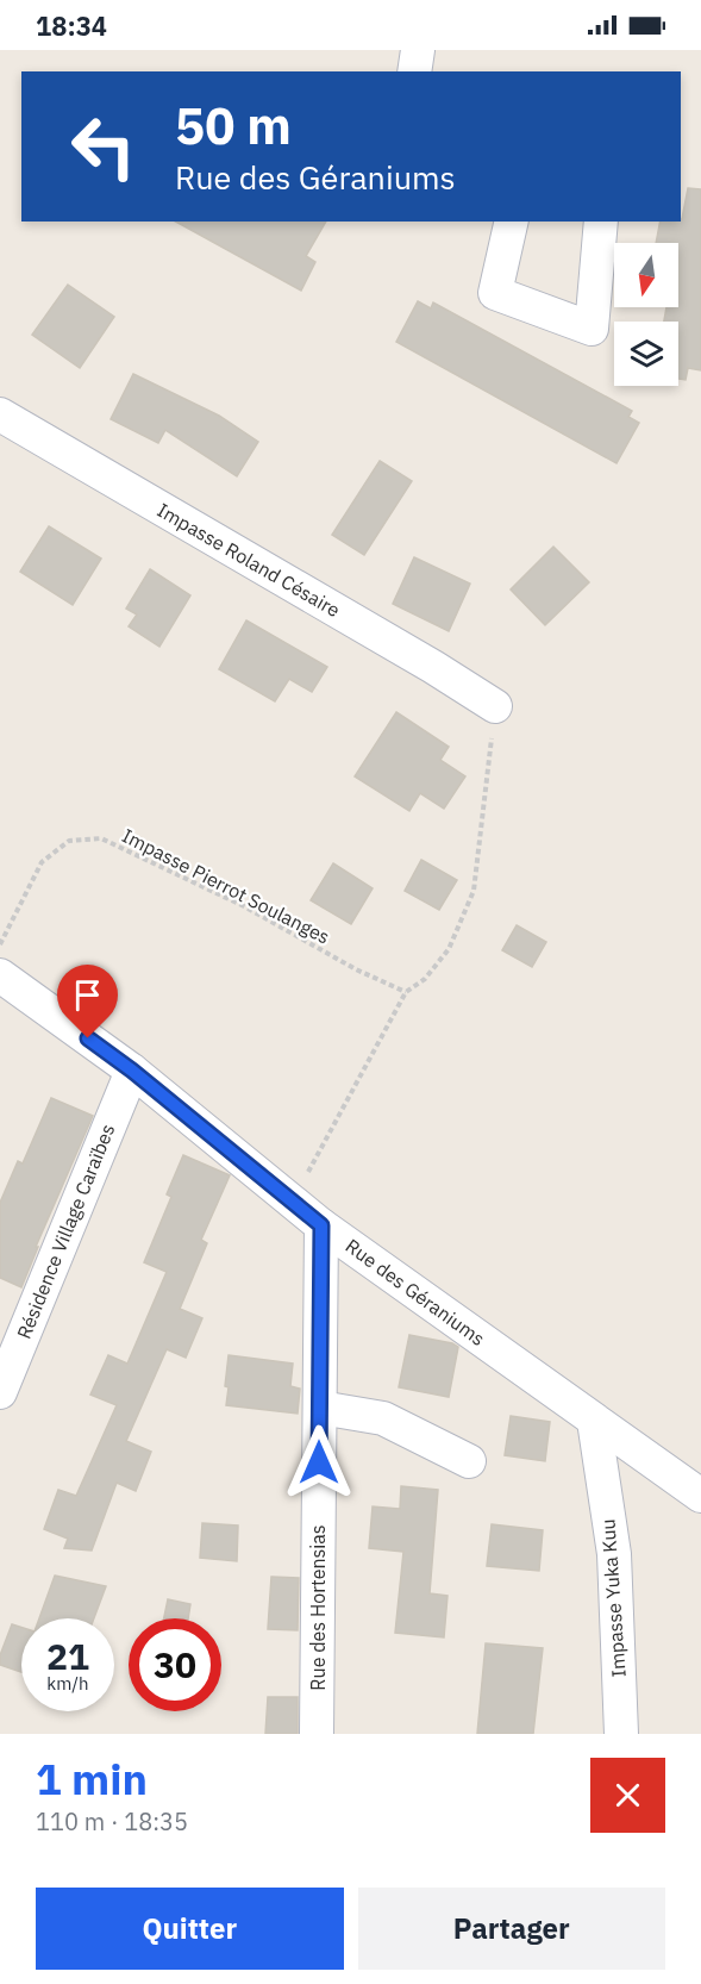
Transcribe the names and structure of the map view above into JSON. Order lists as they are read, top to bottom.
{
  "streets": {
    "street": [
      "Impasse Roland Césaire",
      "Résidence Village Caraïbes",
      "Rue des Géraniums",
      "Impasse Yuka Kuu",
      "Rue des Hortensias"
    ],
    "path": ["Impasse Pierrot Soulanges"]
  },
  "crossings": [
    ["Résidence Village Caraïbes", "Rue des Géraniums"],
    ["Rue des Géraniums", "Impasse Yuka Kuu"],
    ["Rue des Géraniums", "Rue des Hortensias"]
  ],
  "north": "bottom",
  "page": {
    "status": "18:34",
    "turn": ["50 m", "Rue des Géraniums"],
    "speed": "21 km/h",
    "limit": "30",
    "heading": ["1 min", "110 m · 18:35"],
    "buttons": ["Quitter", "Partager"]
  }
}
